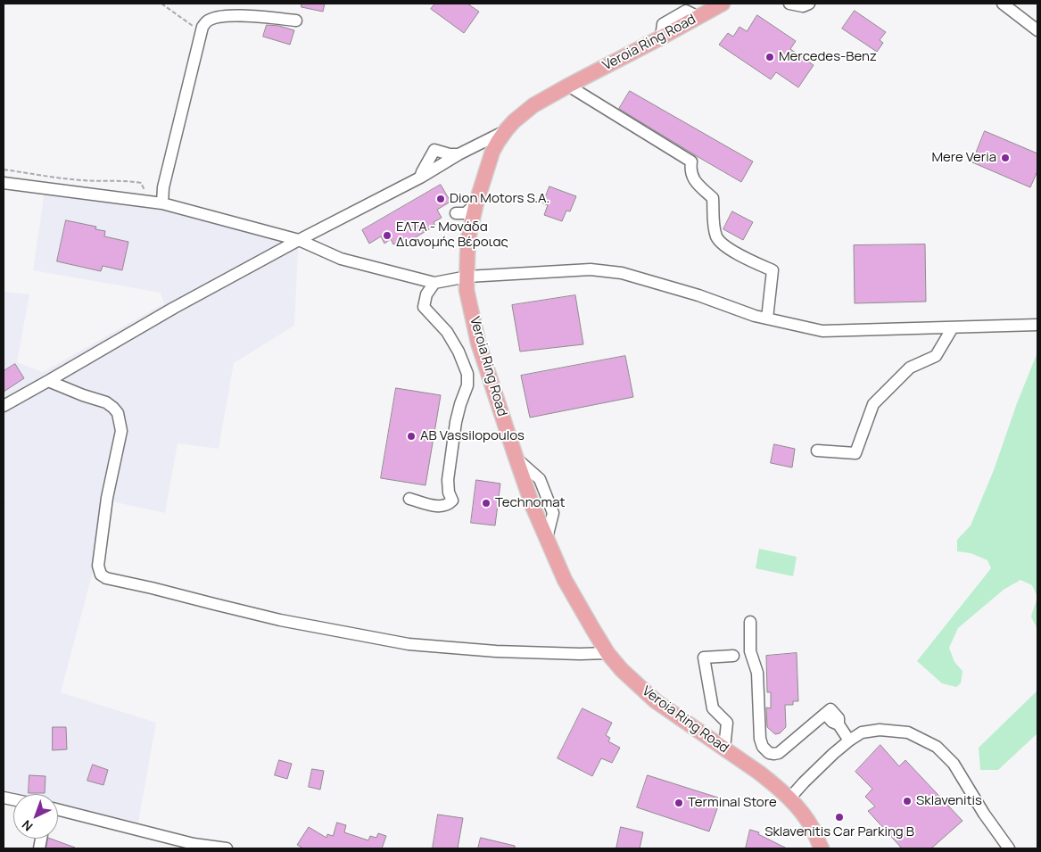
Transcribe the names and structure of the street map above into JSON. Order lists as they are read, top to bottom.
{
  "streets": {
    "main road": ["Verοia Ring Road"]
  },
  "places": [
    "Mercedes-Benz",
    "Mere Veria",
    "Dion Motors S.A.",
    "ΕΛΤΑ - Μονάδα Διανομής Βέροιας",
    "AB Vassilopoulos",
    "Technomat",
    "Sklavenitis",
    "Terminal Store",
    "Sklavenitis Car Parking B"
  ],
  "north": "bottom left"
}
